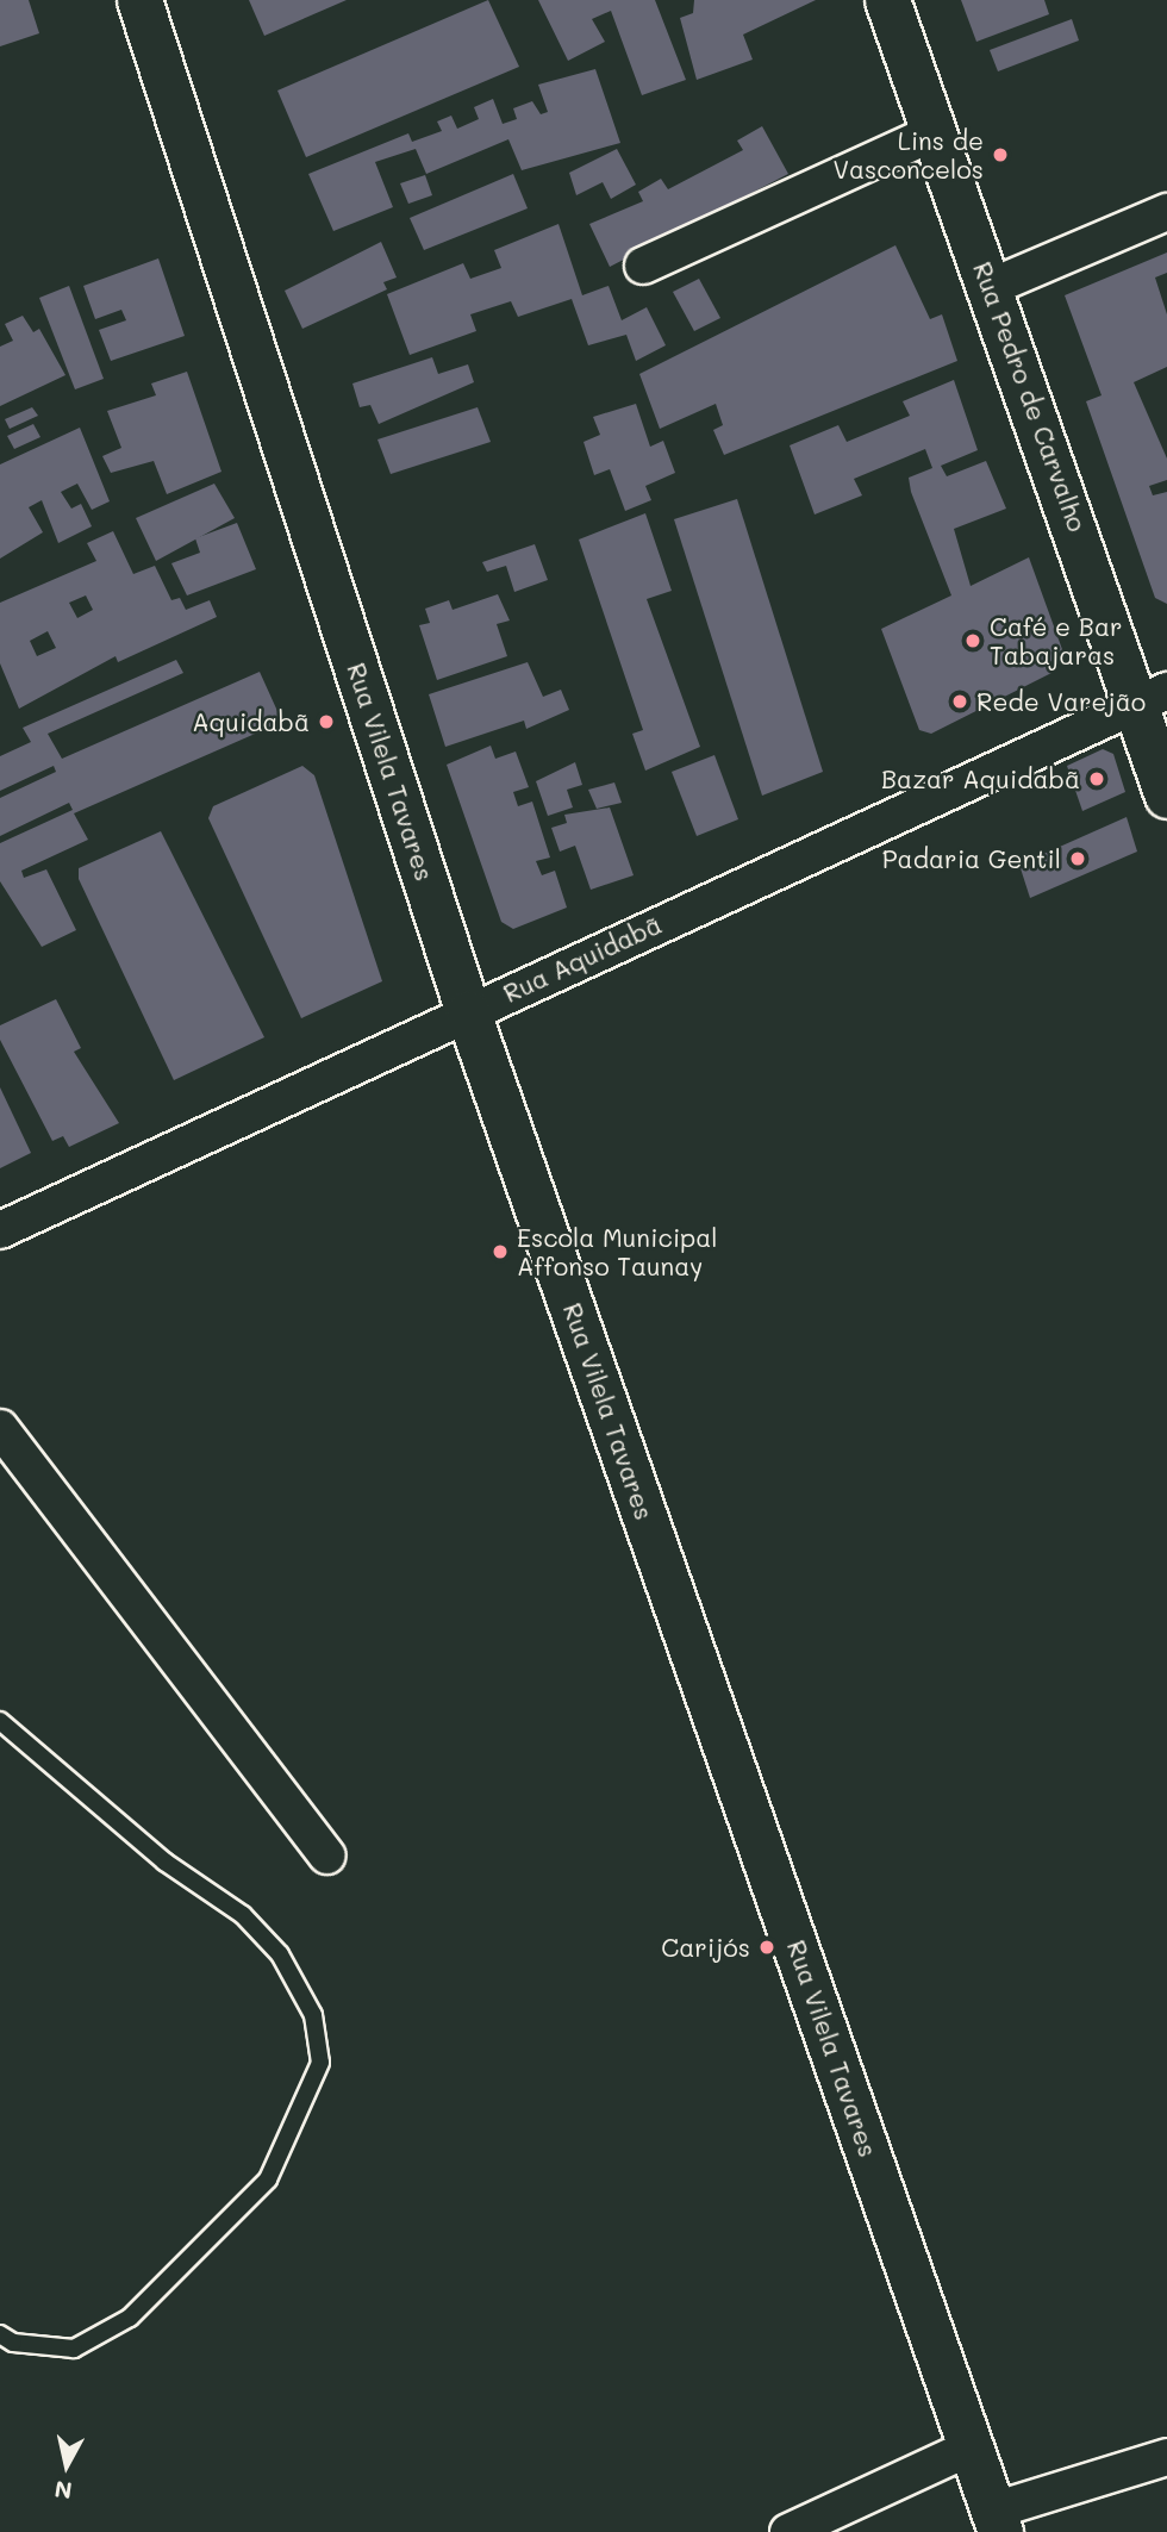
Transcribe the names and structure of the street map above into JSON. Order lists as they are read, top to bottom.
{
  "streets": {
    "street": ["Rua Pedro de Carvalho", "Rua Vilela Tavares", "Rua Aquidabã"]
  },
  "crossings": [
    ["Rua Pedro de Carvalho", "Rua Aquidabã"],
    ["Rua Vilela Tavares", "Rua Aquidabã"]
  ],
  "places": [
    "Lins de Vasconcelos",
    "Café e Bar Tabajaras",
    "Rede Varejão",
    "Aquidabã",
    "Bazar Aquidabã",
    "Padaria Gentil",
    "Escola Municipal Affonso Taunay",
    "Carijós"
  ],
  "north": "bottom"
}
